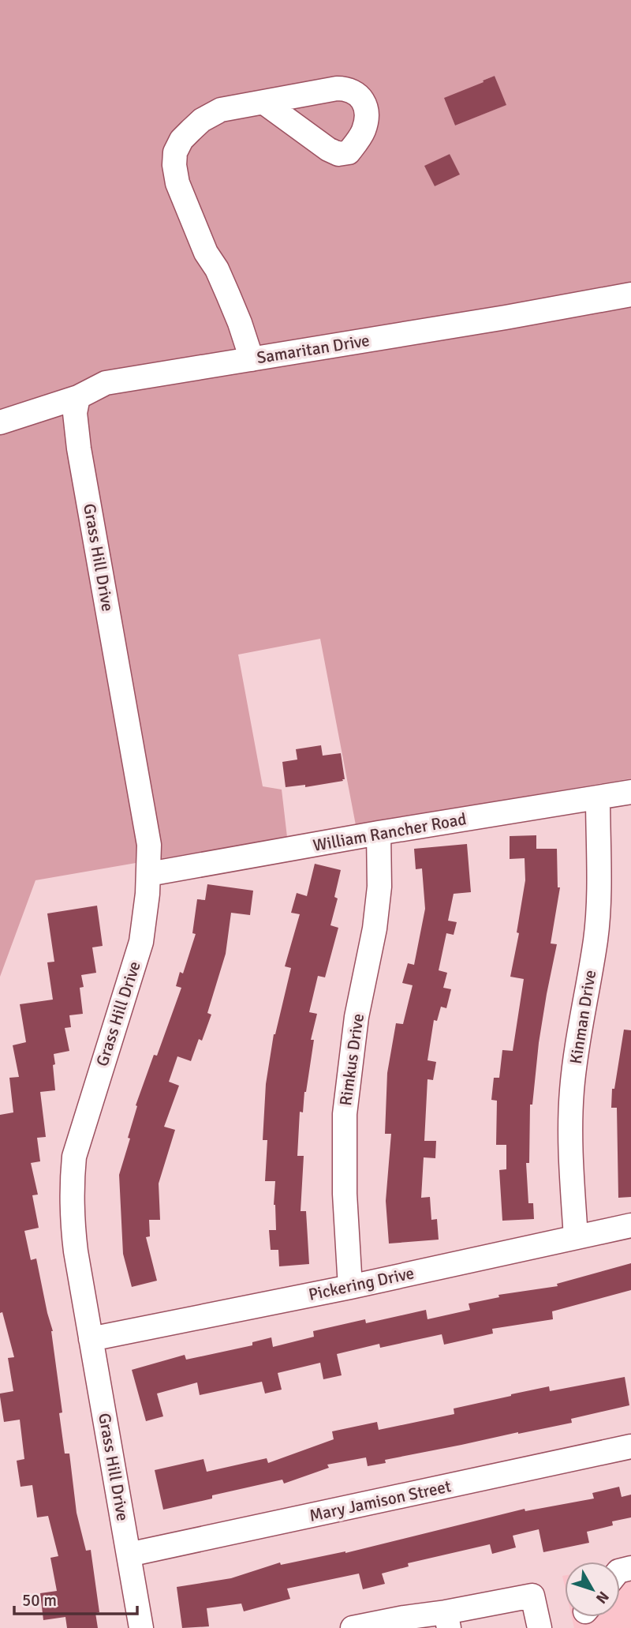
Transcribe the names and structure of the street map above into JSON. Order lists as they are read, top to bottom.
{
  "streets": {
    "street": [
      "Samaritan Drive",
      "Grass Hill Drive",
      "William Rancher Road",
      "Kinman Drive",
      "Rimkus Drive",
      "Pickering Drive",
      "Mary Jamison Street"
    ]
  },
  "crossings": [
    ["Samaritan Drive", "Grass Hill Drive"],
    ["Grass Hill Drive", "William Rancher Road"],
    ["Grass Hill Drive", "Pickering Drive"],
    ["Grass Hill Drive", "Mary Jamison Street"],
    ["William Rancher Road", "Kinman Drive"],
    ["William Rancher Road", "Rimkus Drive"],
    ["Kinman Drive", "Pickering Drive"],
    ["Rimkus Drive", "Pickering Drive"]
  ],
  "scale_bar": "50 m",
  "north": "bottom right"
}
